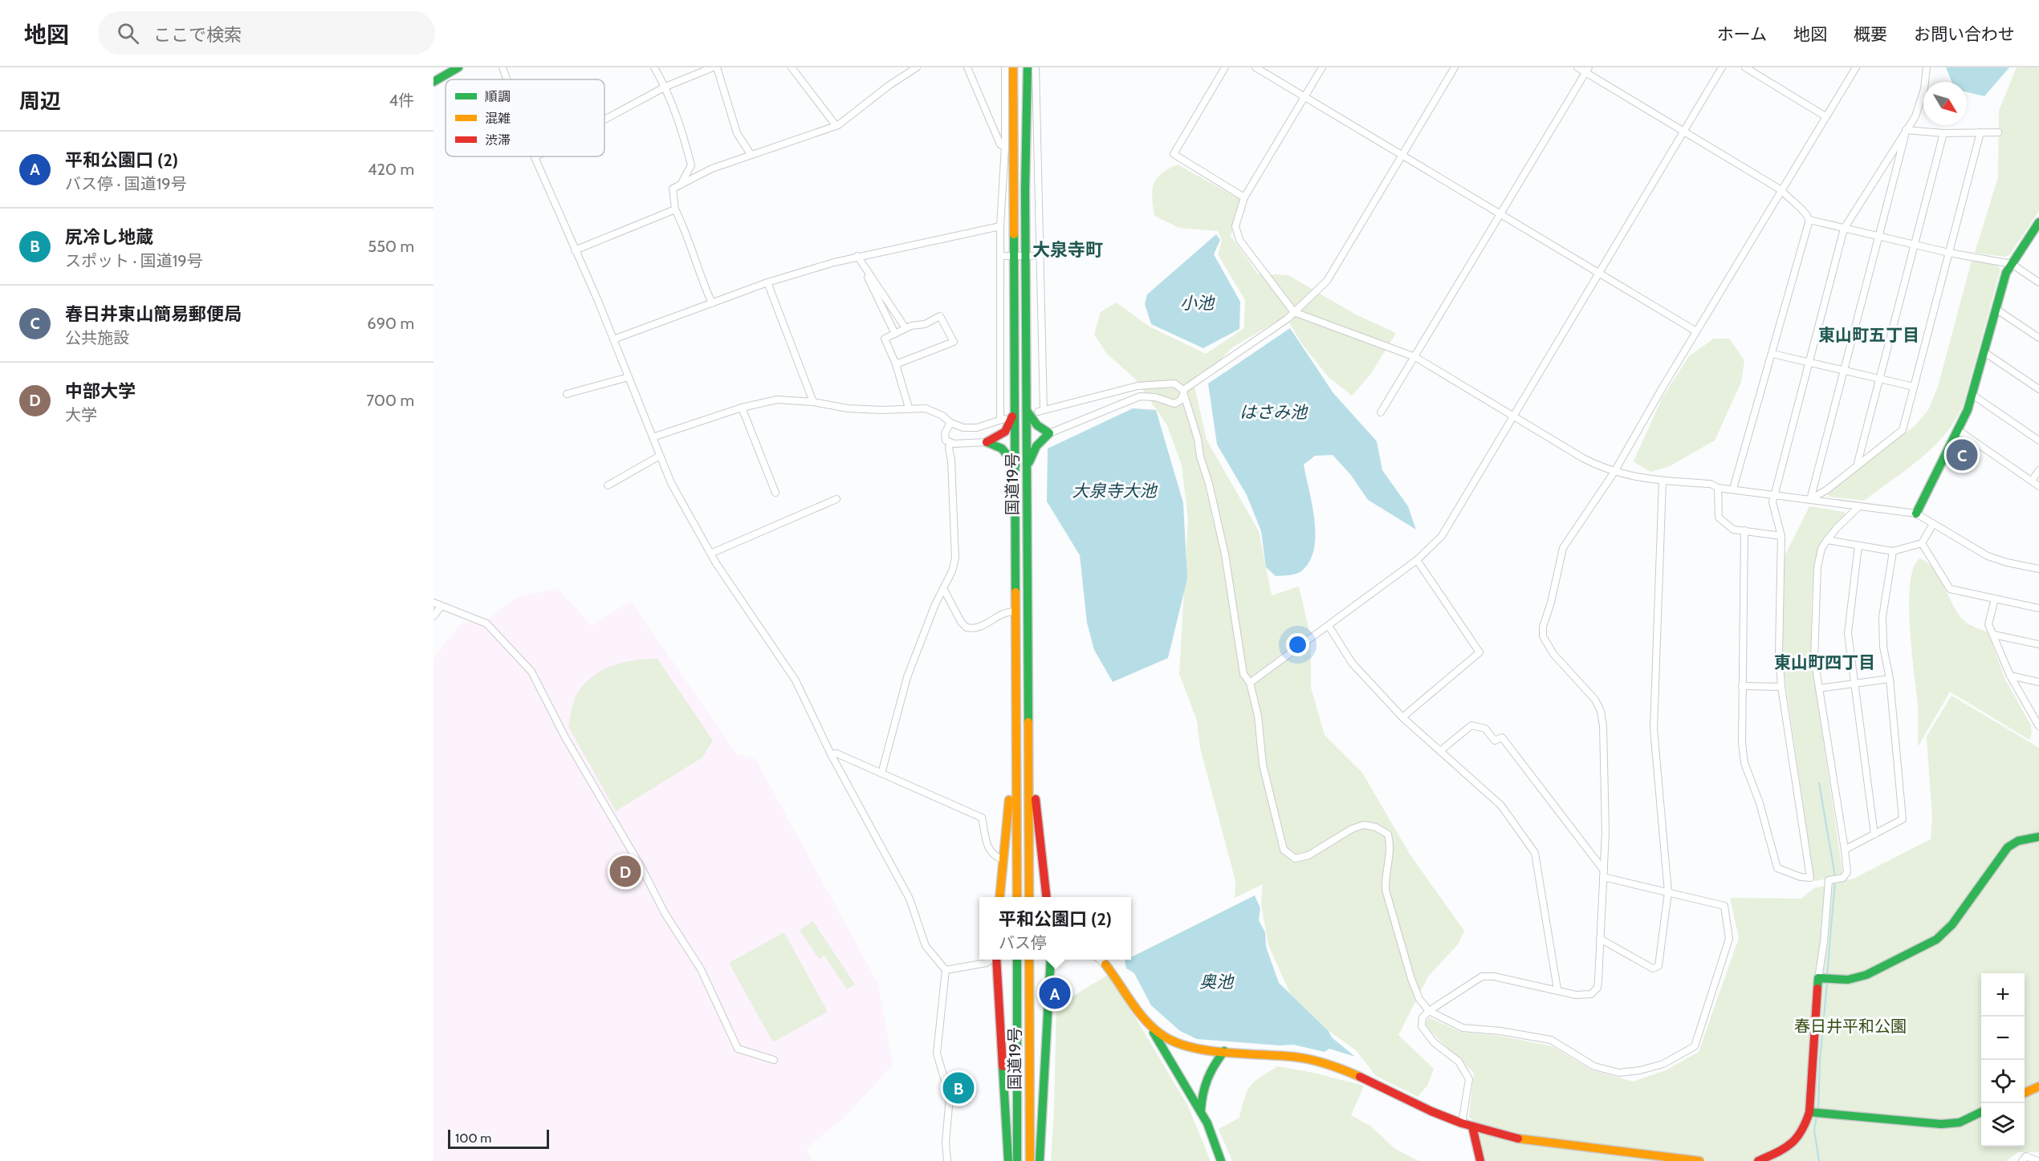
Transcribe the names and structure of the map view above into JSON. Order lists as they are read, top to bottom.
{
  "streets": {
    "main road": ["国道19号"]
  },
  "districts": ["大泉寺町", "東山町五丁目", "東山町四丁目"],
  "water": [
    "小池",
    "はさみ池",
    "大泉寺大池",
    "奥池"
  ],
  "parks": ["春日井平和公園"],
  "legend": ["順調", "混雑", "渋滞"],
  "scale_bar": "100 m",
  "north": "bottom right",
  "page": {
    "header": "地図",
    "search": "ここで検索",
    "nav": [
      "ホーム",
      "地図",
      "概要",
      "お問い合わせ"
    ],
    "heading": ["周辺", "4件"],
    "list": [
      {
        "mark": "A",
        "name": "平和公園口 (2)",
        "note": "バス停 · 国道19号",
        "value": "420 m"
      },
      {
        "mark": "B",
        "name": "尻冷し地蔵",
        "note": "スポット · 国道19号",
        "value": "550 m"
      },
      {
        "mark": "C",
        "name": "春日井東山簡易郵便局",
        "note": "公共施設",
        "value": "690 m"
      },
      {
        "mark": "D",
        "name": "中部大学",
        "note": "大学",
        "value": "700 m"
      }
    ],
    "pins": [
      "C",
      "D",
      "A",
      "B"
    ],
    "popup": ["平和公園口 (2)", "バス停"],
    "map_buttons": ["+", "−"],
    "scale": "100 m"
  }
}
